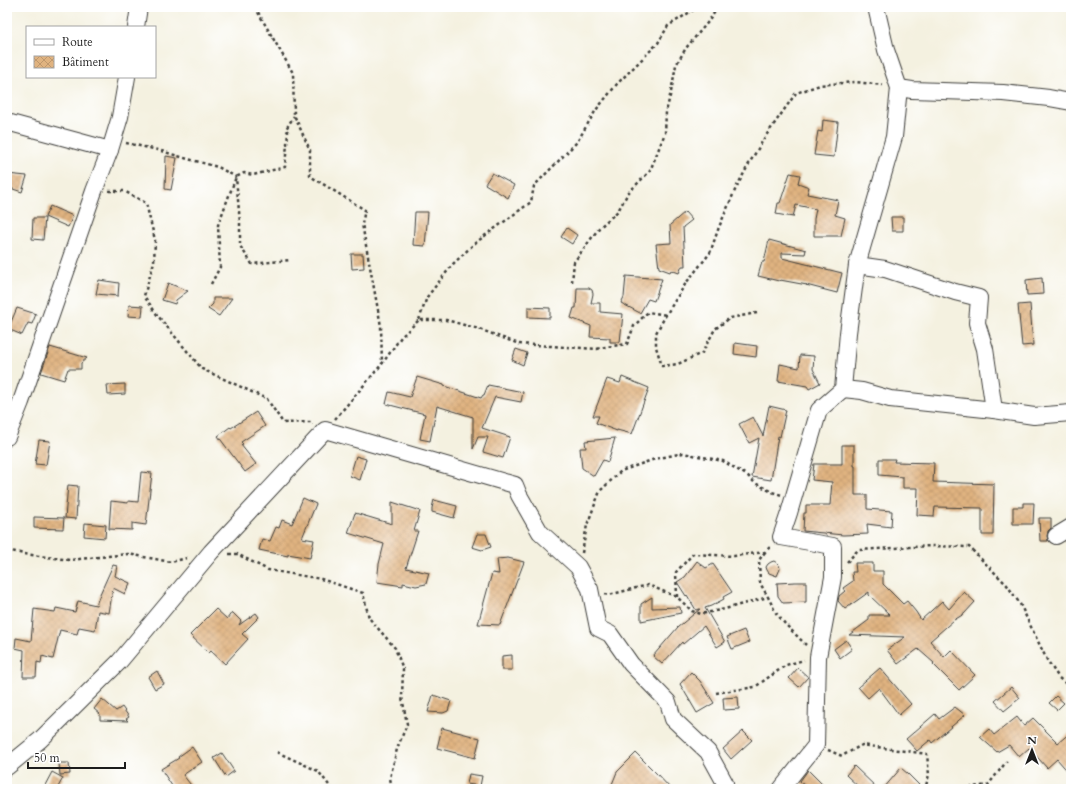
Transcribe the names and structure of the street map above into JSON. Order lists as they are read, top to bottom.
{
  "legend": ["Route", "Bâtiment"],
  "scale_bar": "50 m",
  "north": "top"
}
